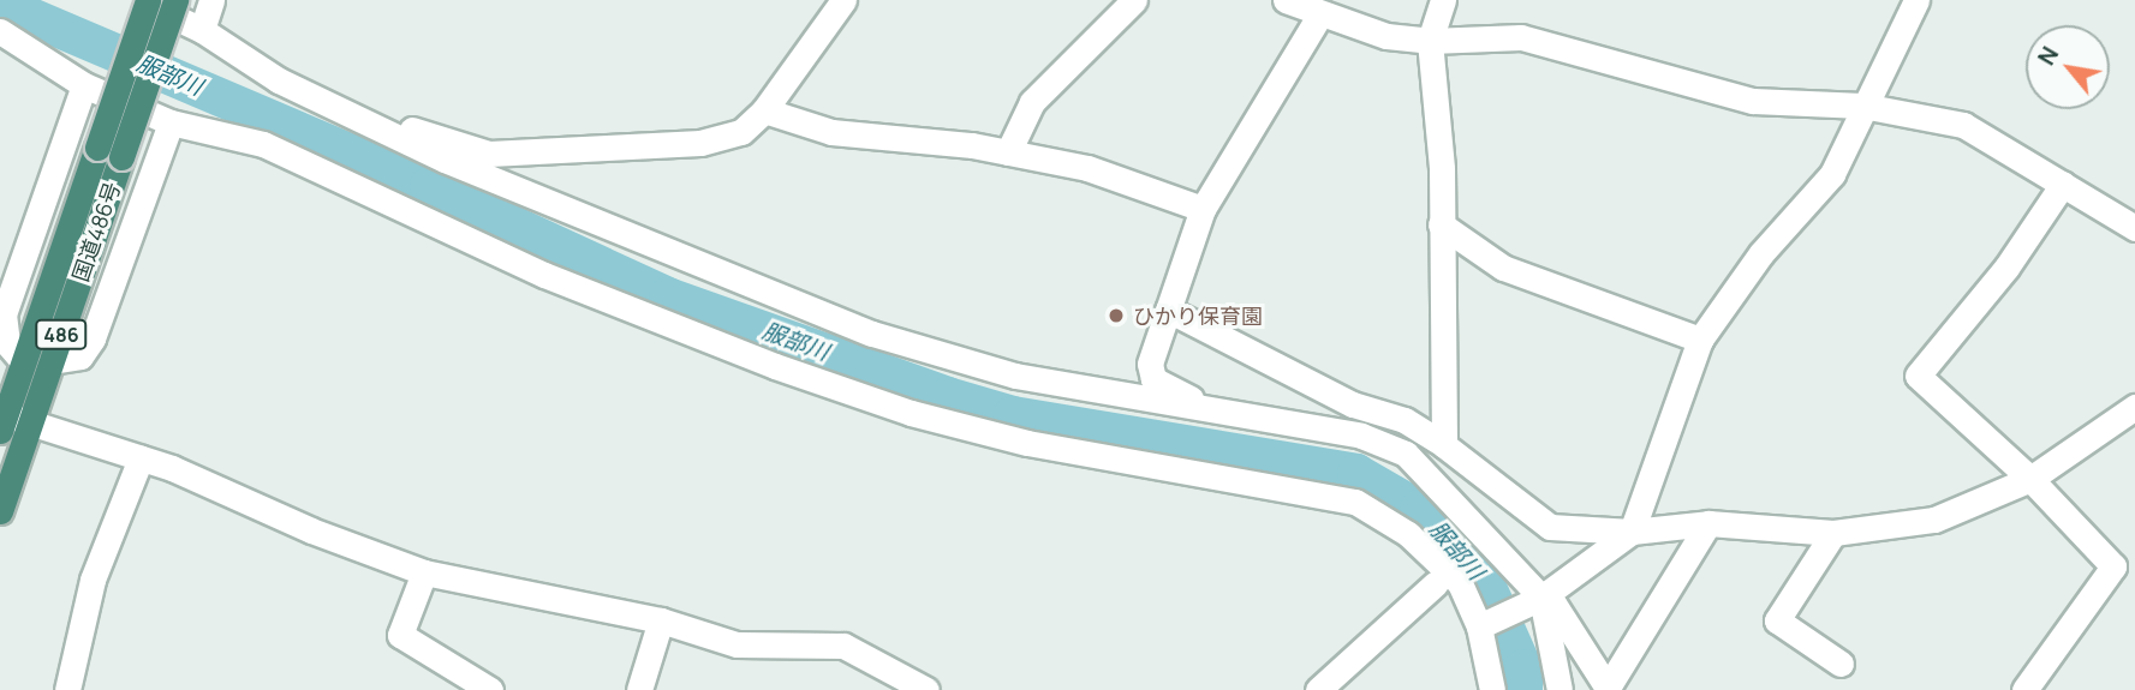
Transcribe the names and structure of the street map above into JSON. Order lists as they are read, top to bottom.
{
  "streets": {
    "highway": ["国道486号", "486"]
  },
  "water": ["服部川"],
  "places": ["ひかり保育園"],
  "north": "top left"
}
